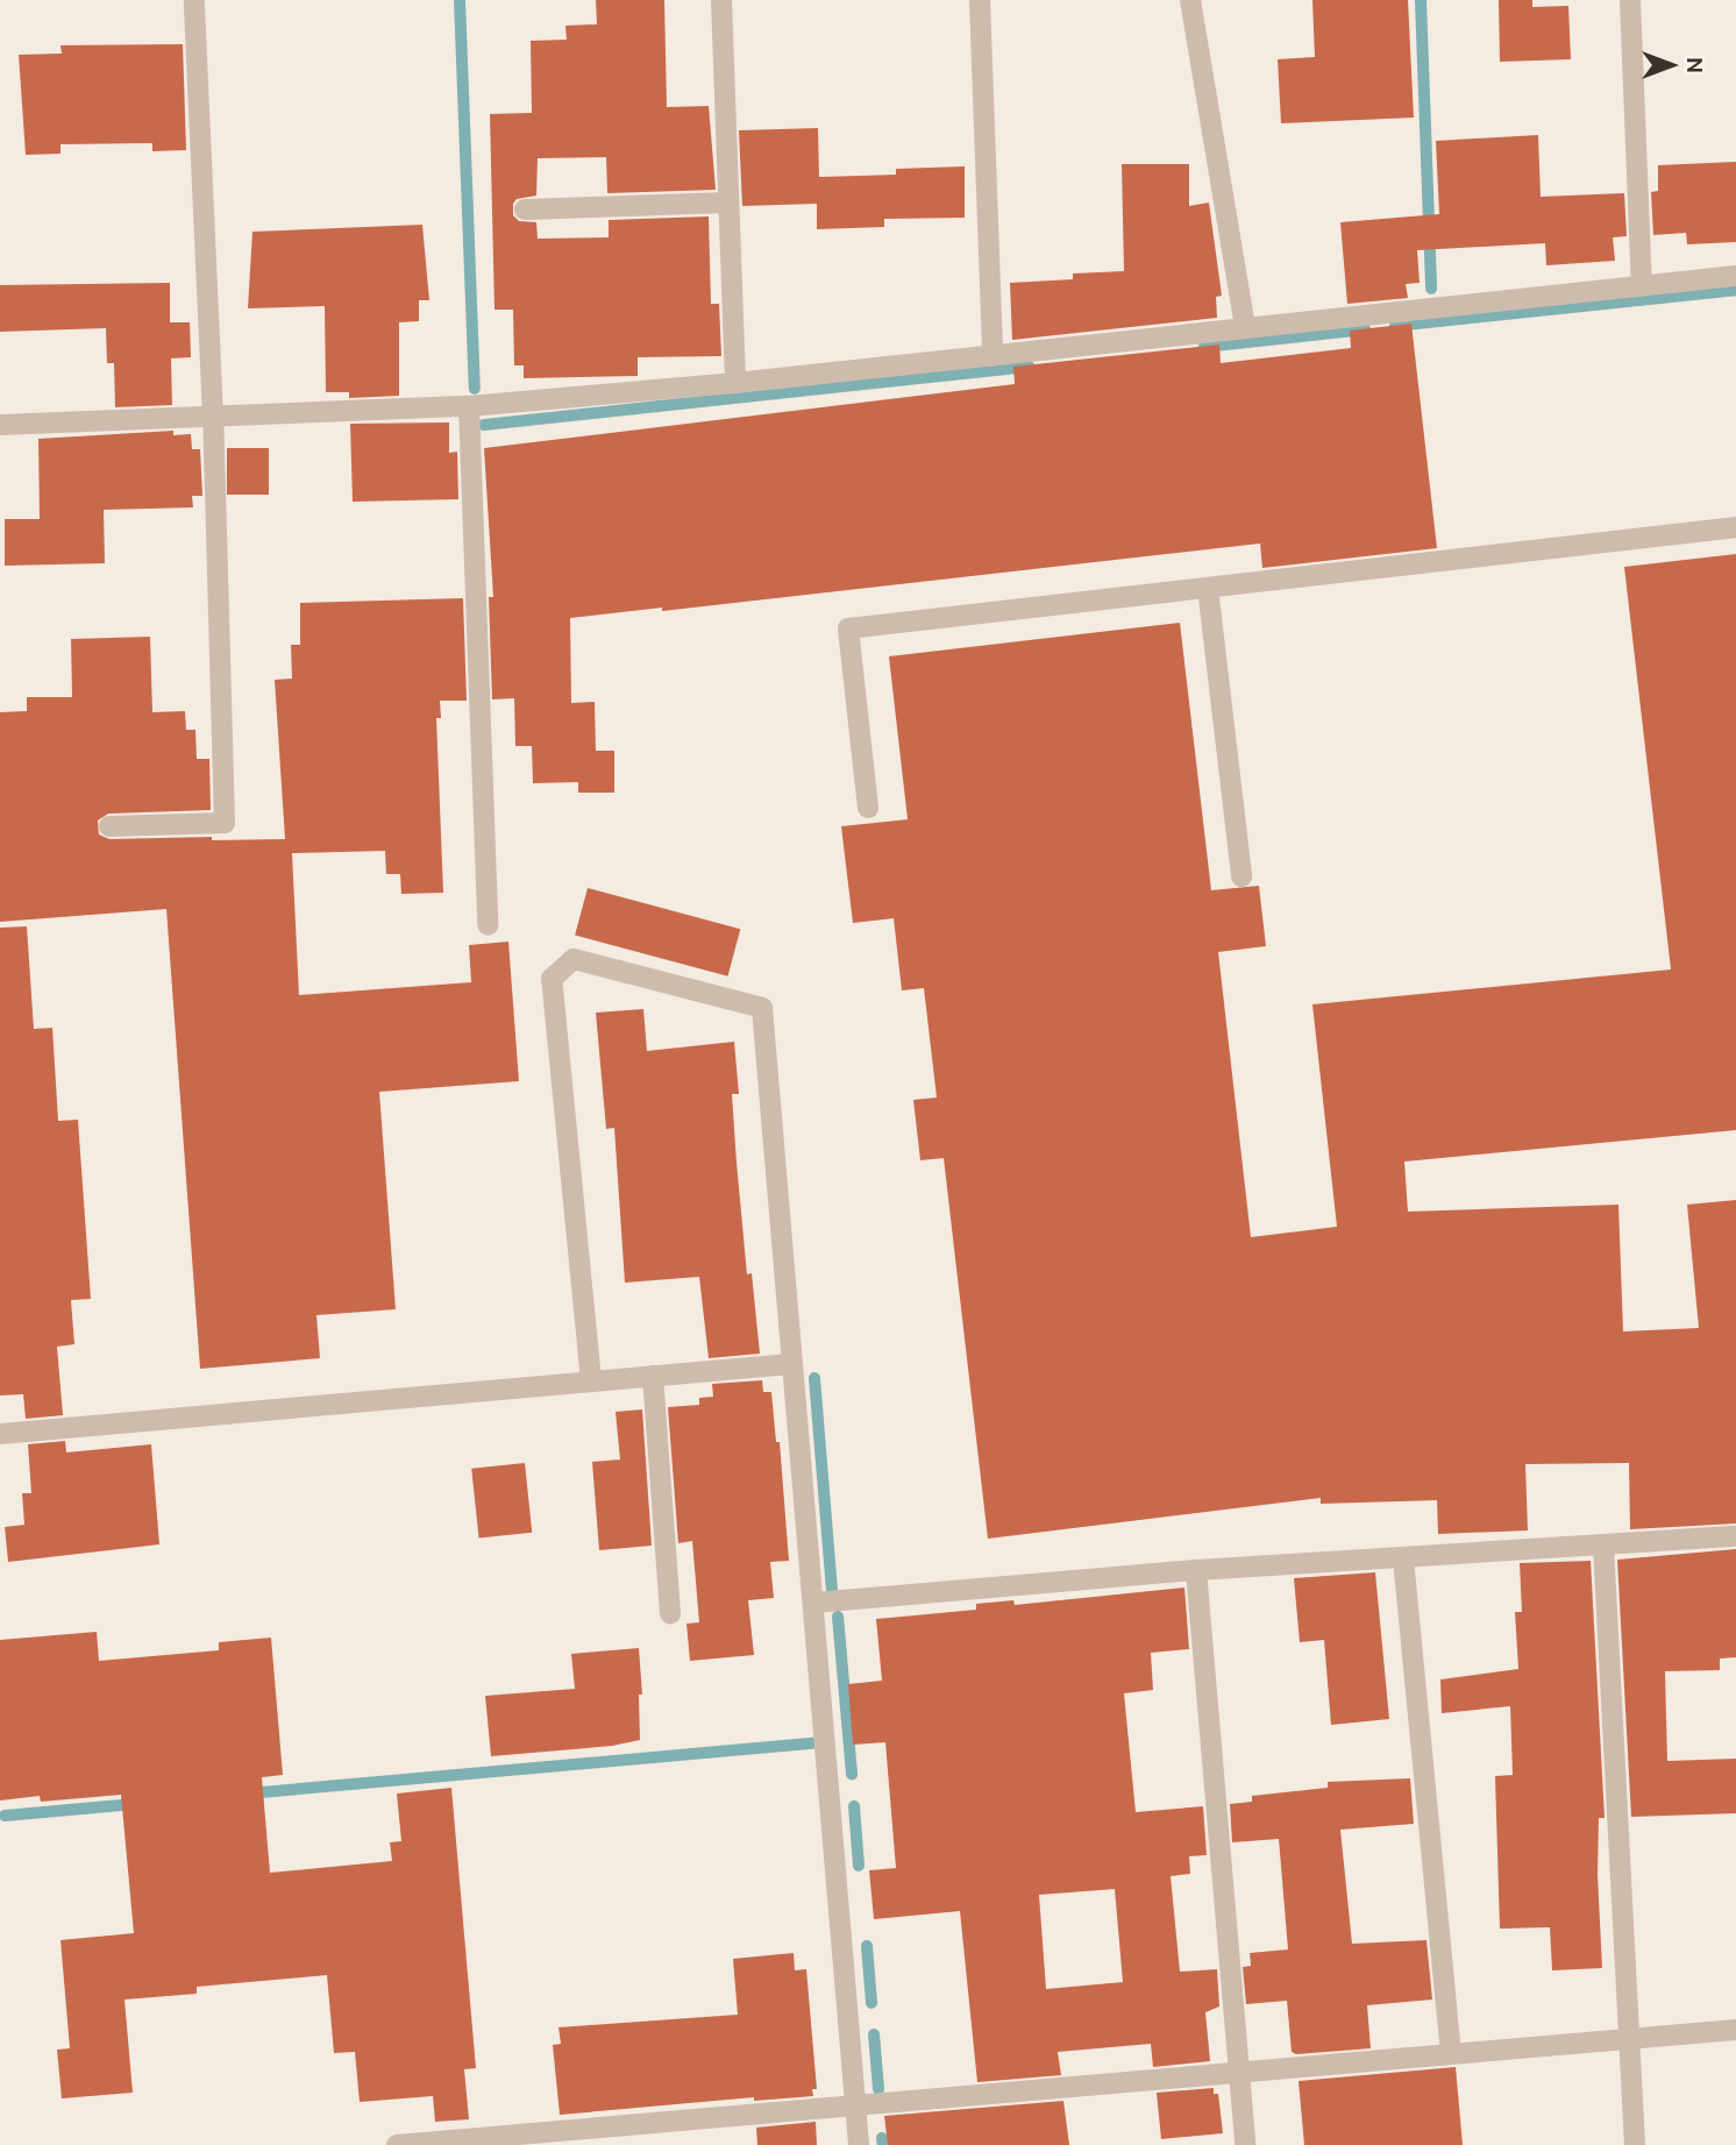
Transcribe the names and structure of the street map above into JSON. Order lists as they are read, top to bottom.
{
  "north": "right"
}
